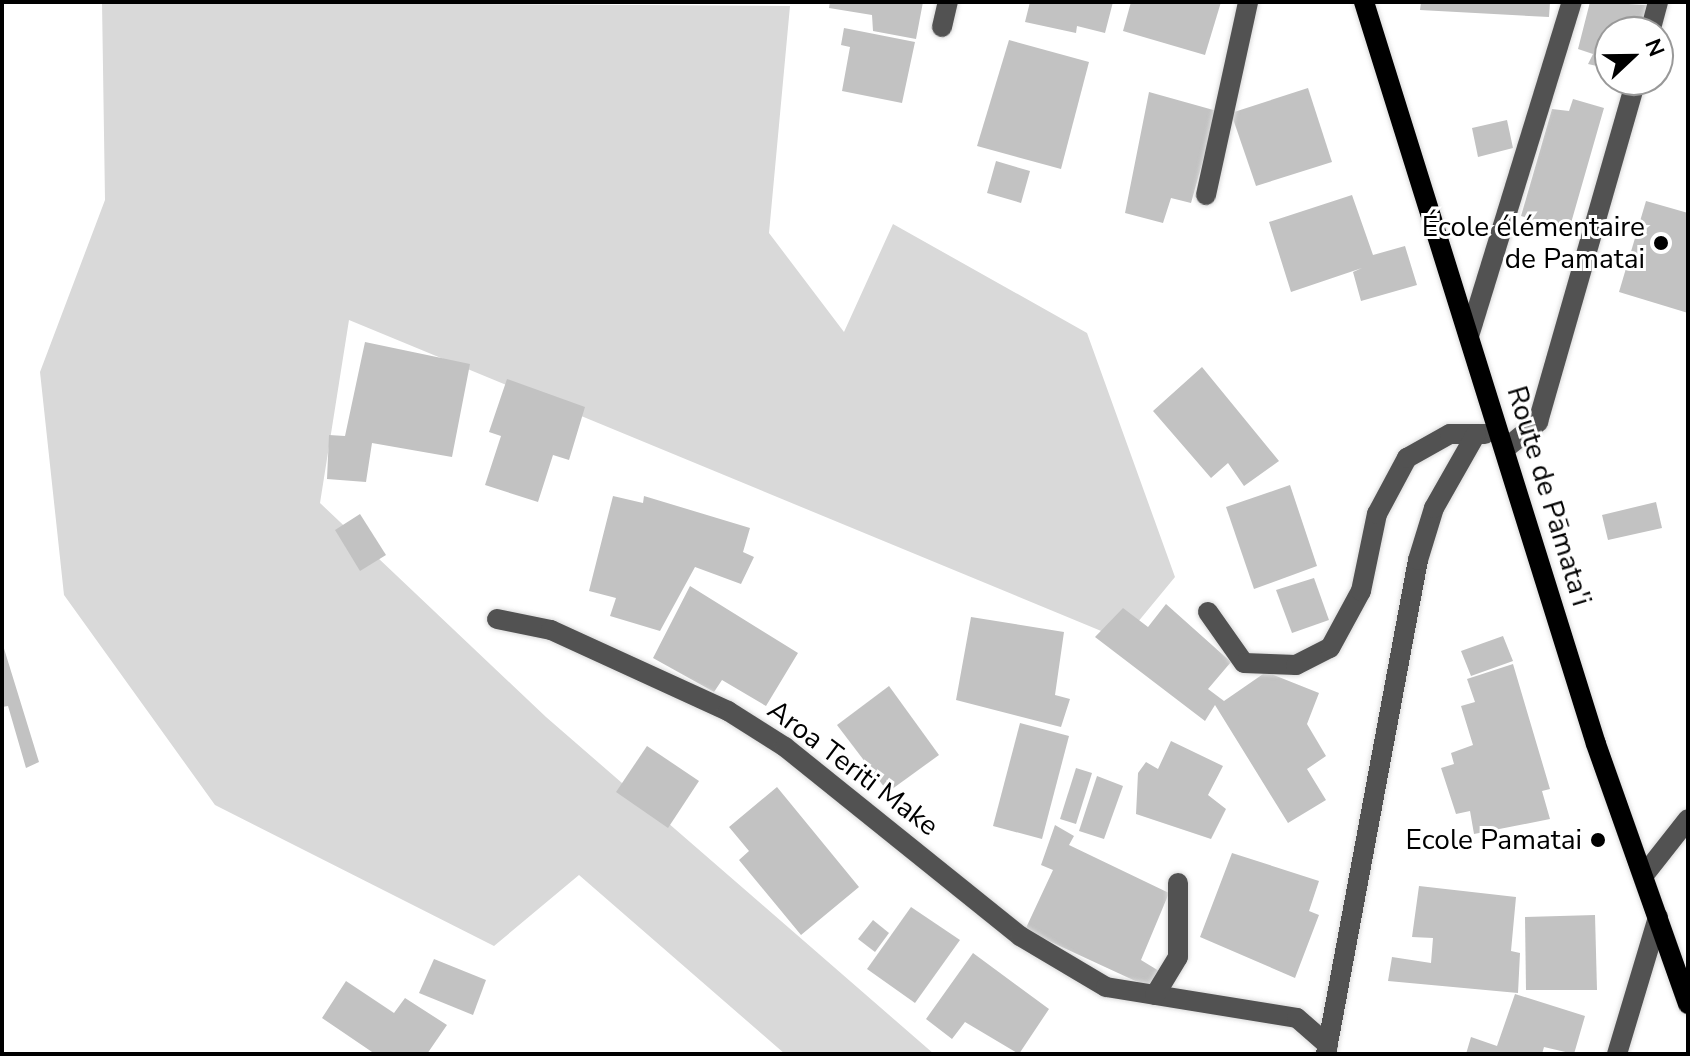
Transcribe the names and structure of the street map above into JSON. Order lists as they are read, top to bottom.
{
  "streets": {
    "main road": ["Route de Pāmata'i"],
    "street": ["Aroa Teriti Make"]
  },
  "places": ["École élémentaire de Pamatai", "Ecole Pamatai"],
  "north": "right"
}
